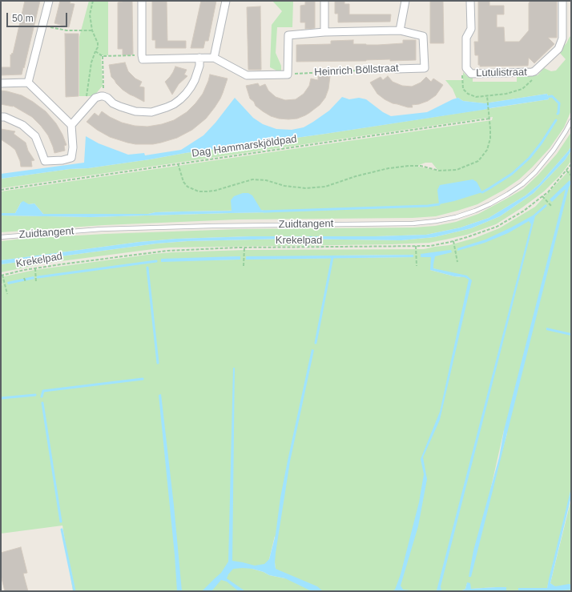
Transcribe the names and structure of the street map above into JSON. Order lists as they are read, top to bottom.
{
  "streets": {
    "street": ["Heinrich Böllstraat", "Lutulistraat"],
    "lane": ["Zuidtangent"],
    "path": ["Dag Hammarskjöldpad", "Krekelpad"]
  },
  "scale_bar": "50 m"
}
